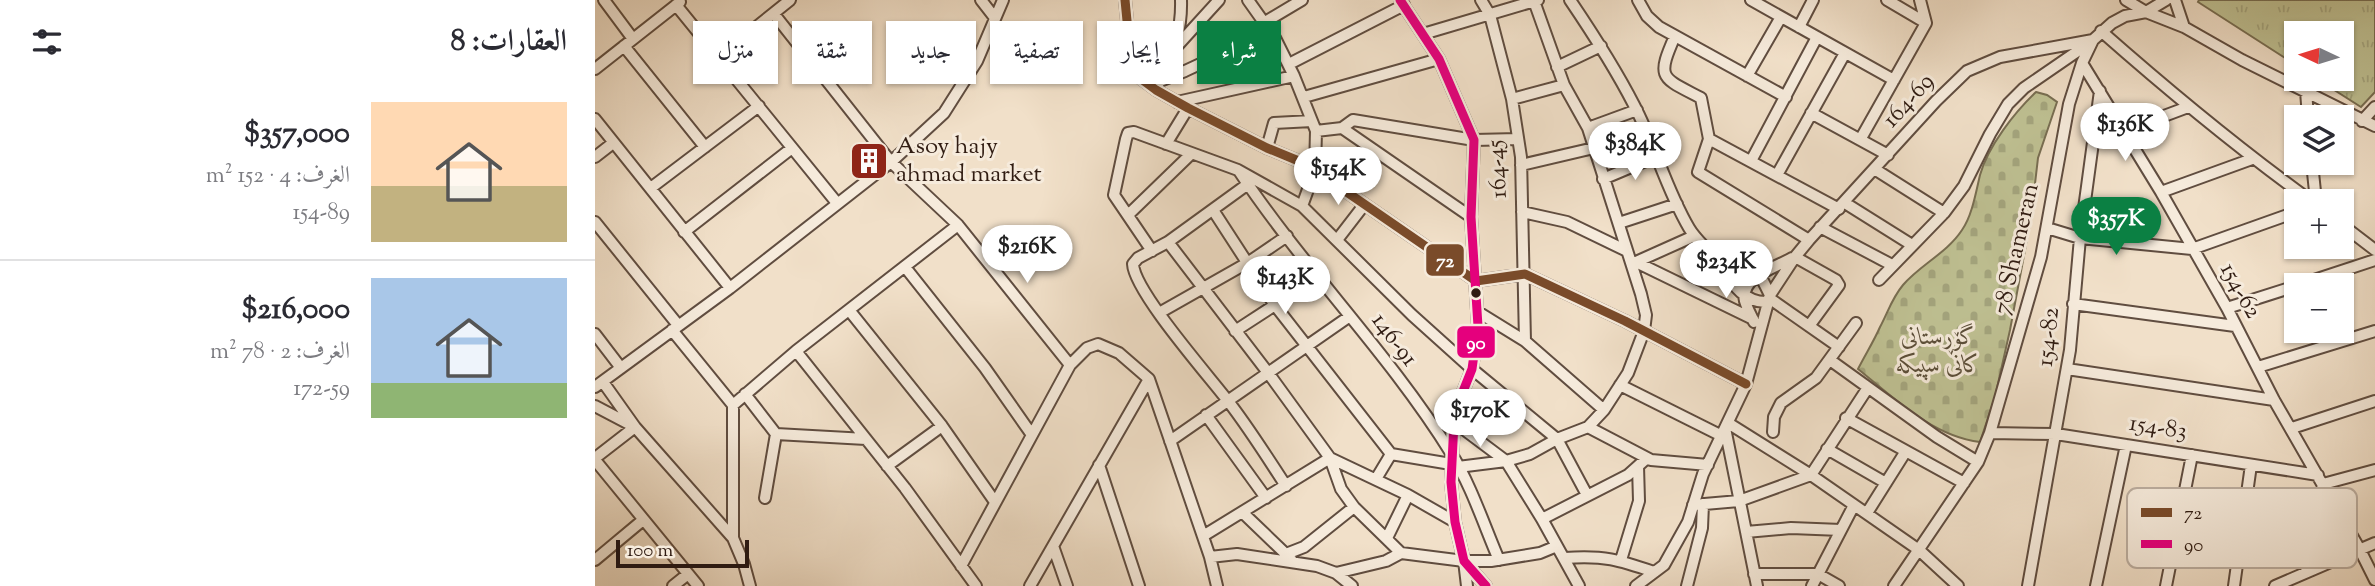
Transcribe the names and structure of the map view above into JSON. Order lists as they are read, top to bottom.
{
  "streets": {
    "street": [
      "164-69",
      "164-45",
      "78 Shameran",
      "154-62",
      "154-82",
      "146-91",
      "154-83"
    ]
  },
  "crossings": [
    ["164-69", "78 Shameran"],
    ["78 Shameran", "154-62"],
    ["78 Shameran", "154-83"],
    ["154-62", "154-82"],
    ["154-62", "154-83"],
    ["154-82", "154-83"]
  ],
  "parks": ["گۆڕستانی کانی سپیکە"],
  "places": {
    "building": ["Asoy hajy ahmad market"]
  },
  "lines": ["transit line 72", "transit line 90"],
  "legend": ["72", "90"],
  "scale_bar": "100 m",
  "north": "left",
  "page": {
    "heading": "العقارات: 8",
    "map_buttons": ["+", "−"],
    "chip": [
      "شراء",
      "إيجار",
      "تصفية",
      "جديد",
      "شقة",
      "منزل"
    ],
    "list": [
      {
        "name": "$357,000",
        "note": "الغرف: 4 · 152 m² · 154-89"
      },
      {
        "name": "$216,000",
        "note": "الغرف: 2 · 78 m² · 172-59"
      }
    ],
    "price": [
      "$136K",
      "$384K",
      "$154K",
      "$357K",
      "$216K",
      "$234K",
      "$143K",
      "$170K"
    ],
    "scale": "100 m"
  }
}
